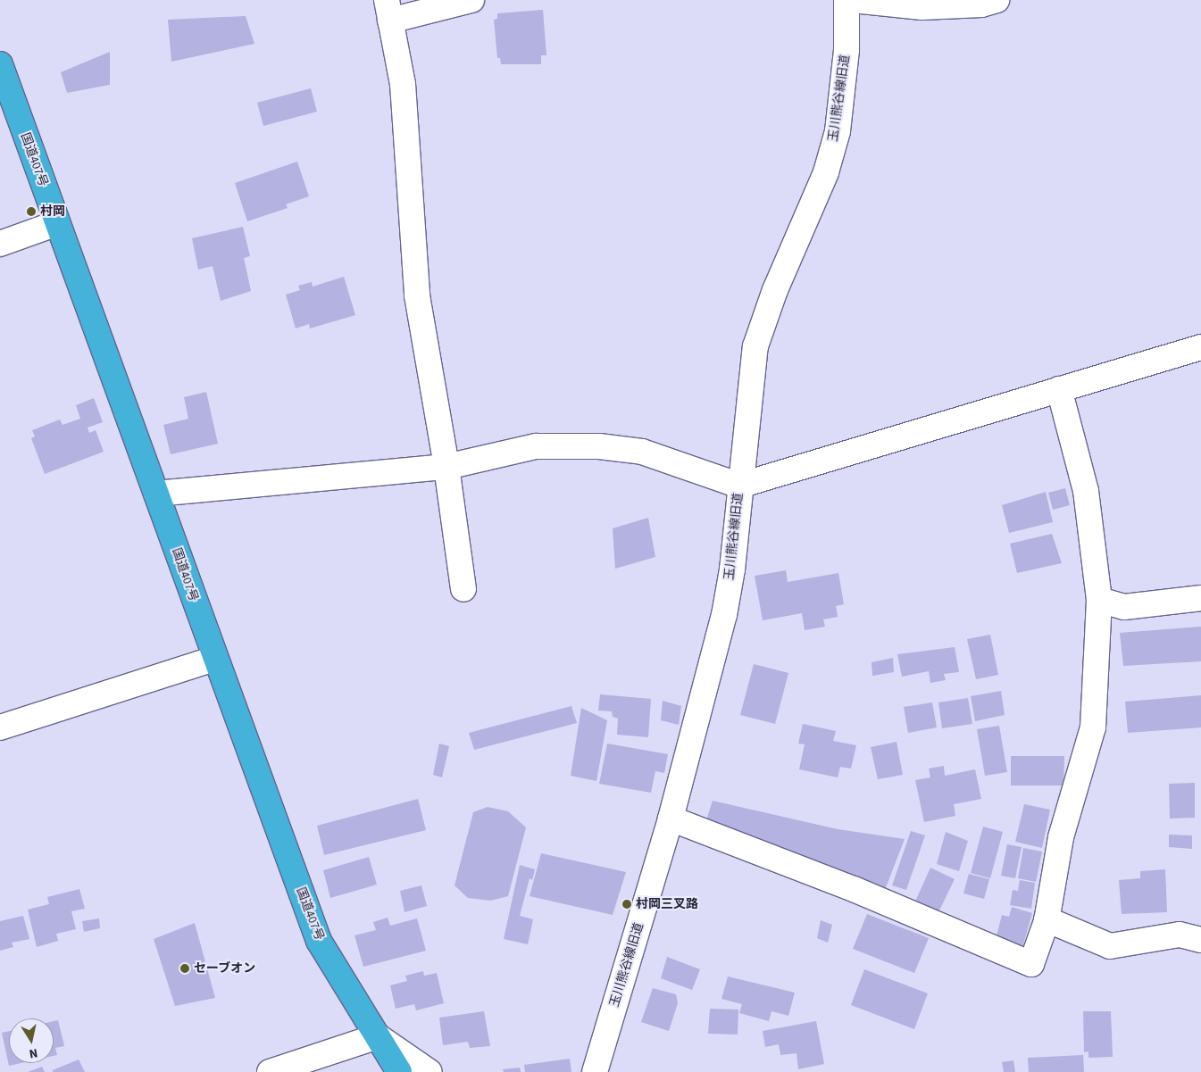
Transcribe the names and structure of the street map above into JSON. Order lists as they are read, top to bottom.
{
  "streets": {
    "highway": ["国道407号"],
    "street": ["玉川熊谷線旧道"]
  },
  "places": ["村岡", "村岡三叉路", "セーブオン"],
  "north": "bottom"
}
